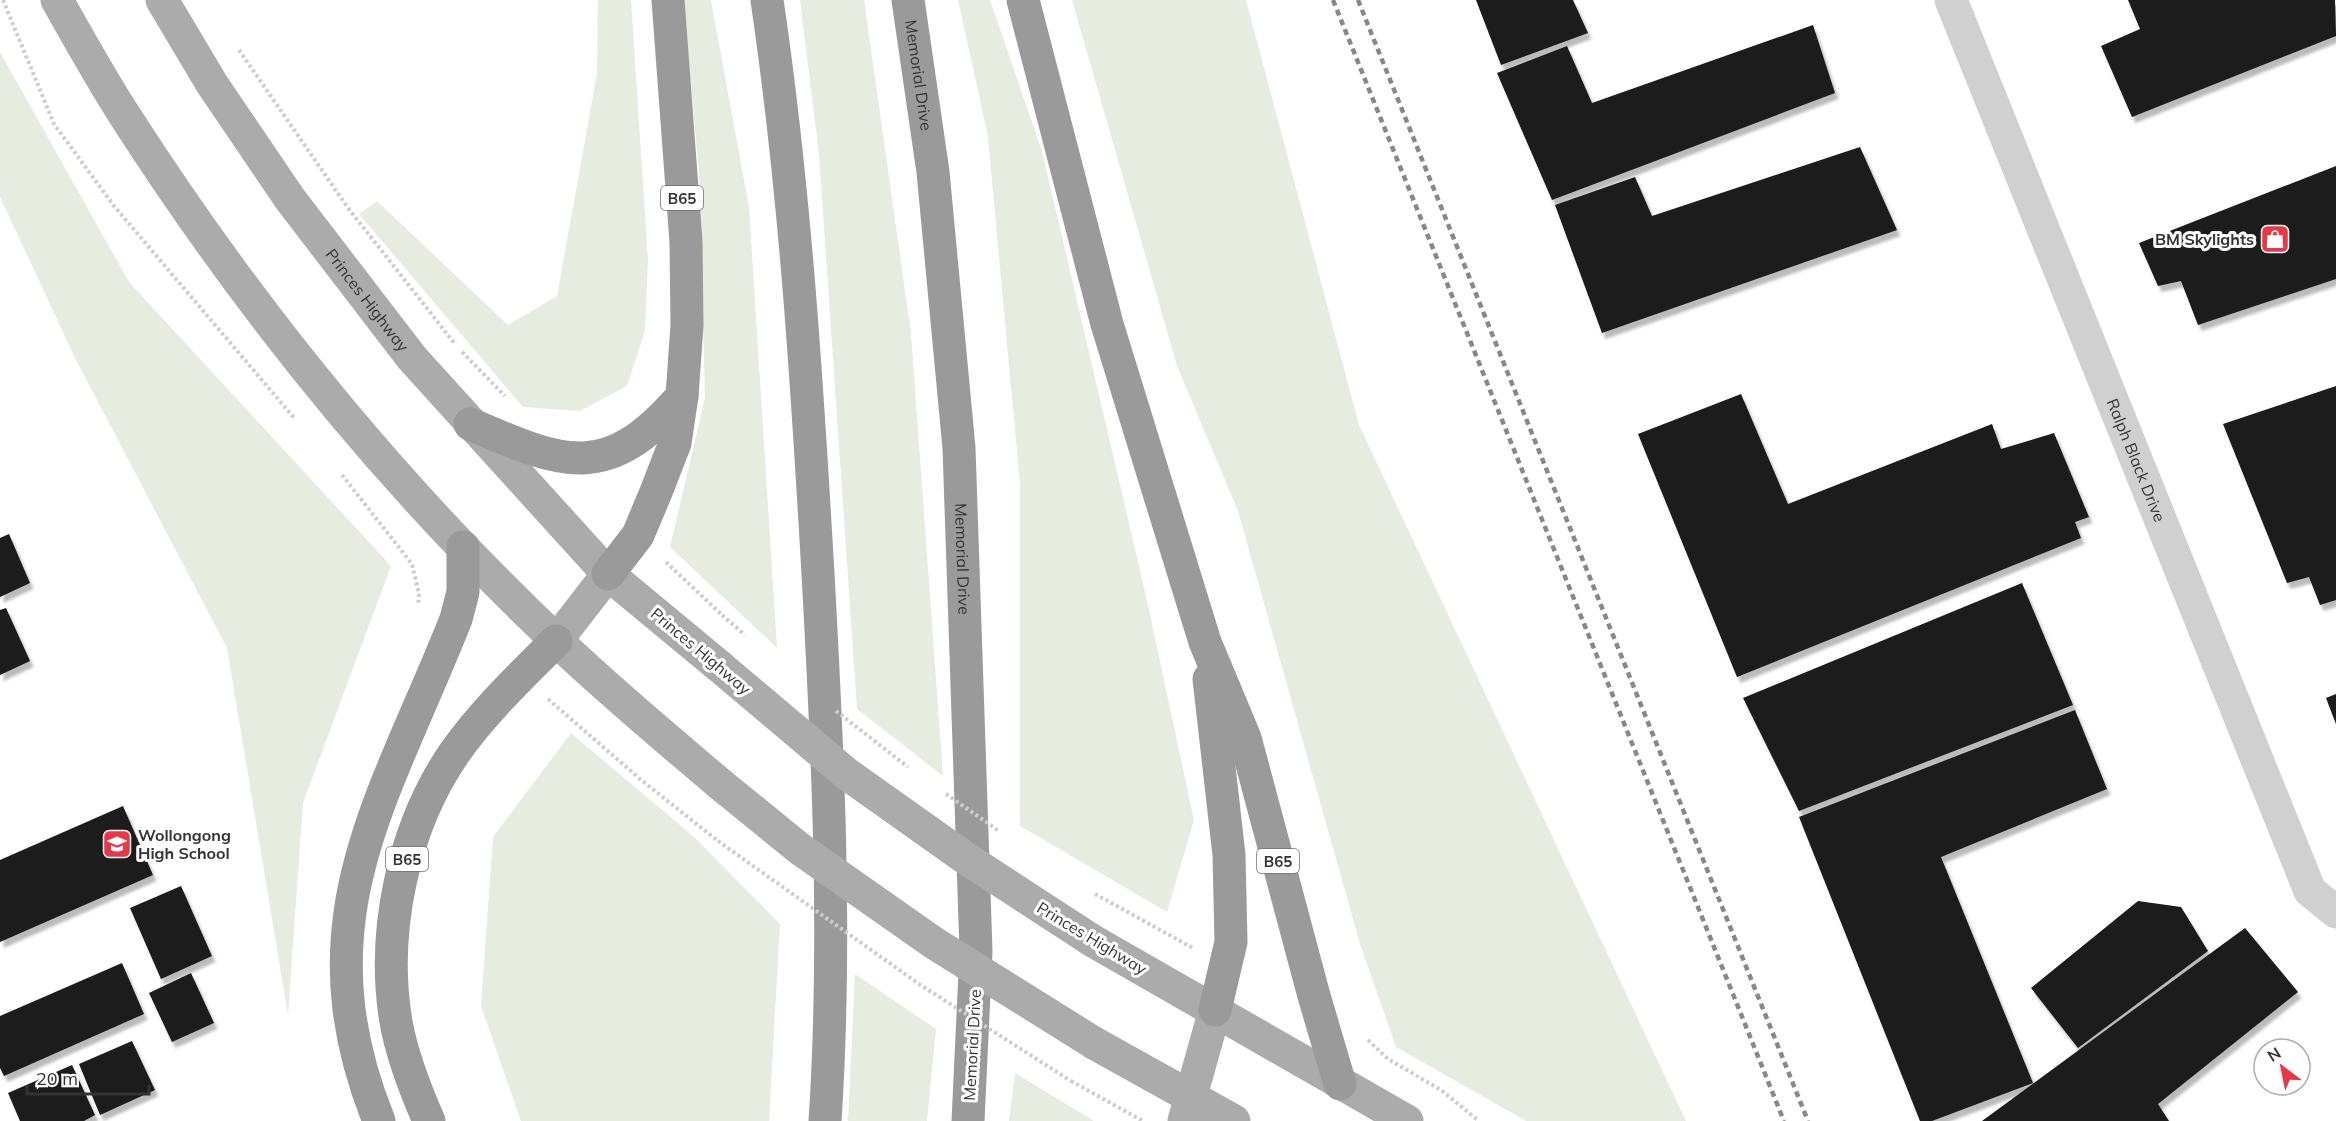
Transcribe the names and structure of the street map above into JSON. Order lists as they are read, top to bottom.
{
  "streets": {
    "highway": ["Memorial Drive", "B65"],
    "main road": ["Princes Highway"],
    "street": ["Ralph Black Drive"]
  },
  "crossings": [
    ["B65", "Princes Highway"]
  ],
  "places": {
    "shop": ["BM Skylights"],
    "school or university": ["Wollongong High School"]
  },
  "scale_bar": "20 m",
  "north": "top left"
}
